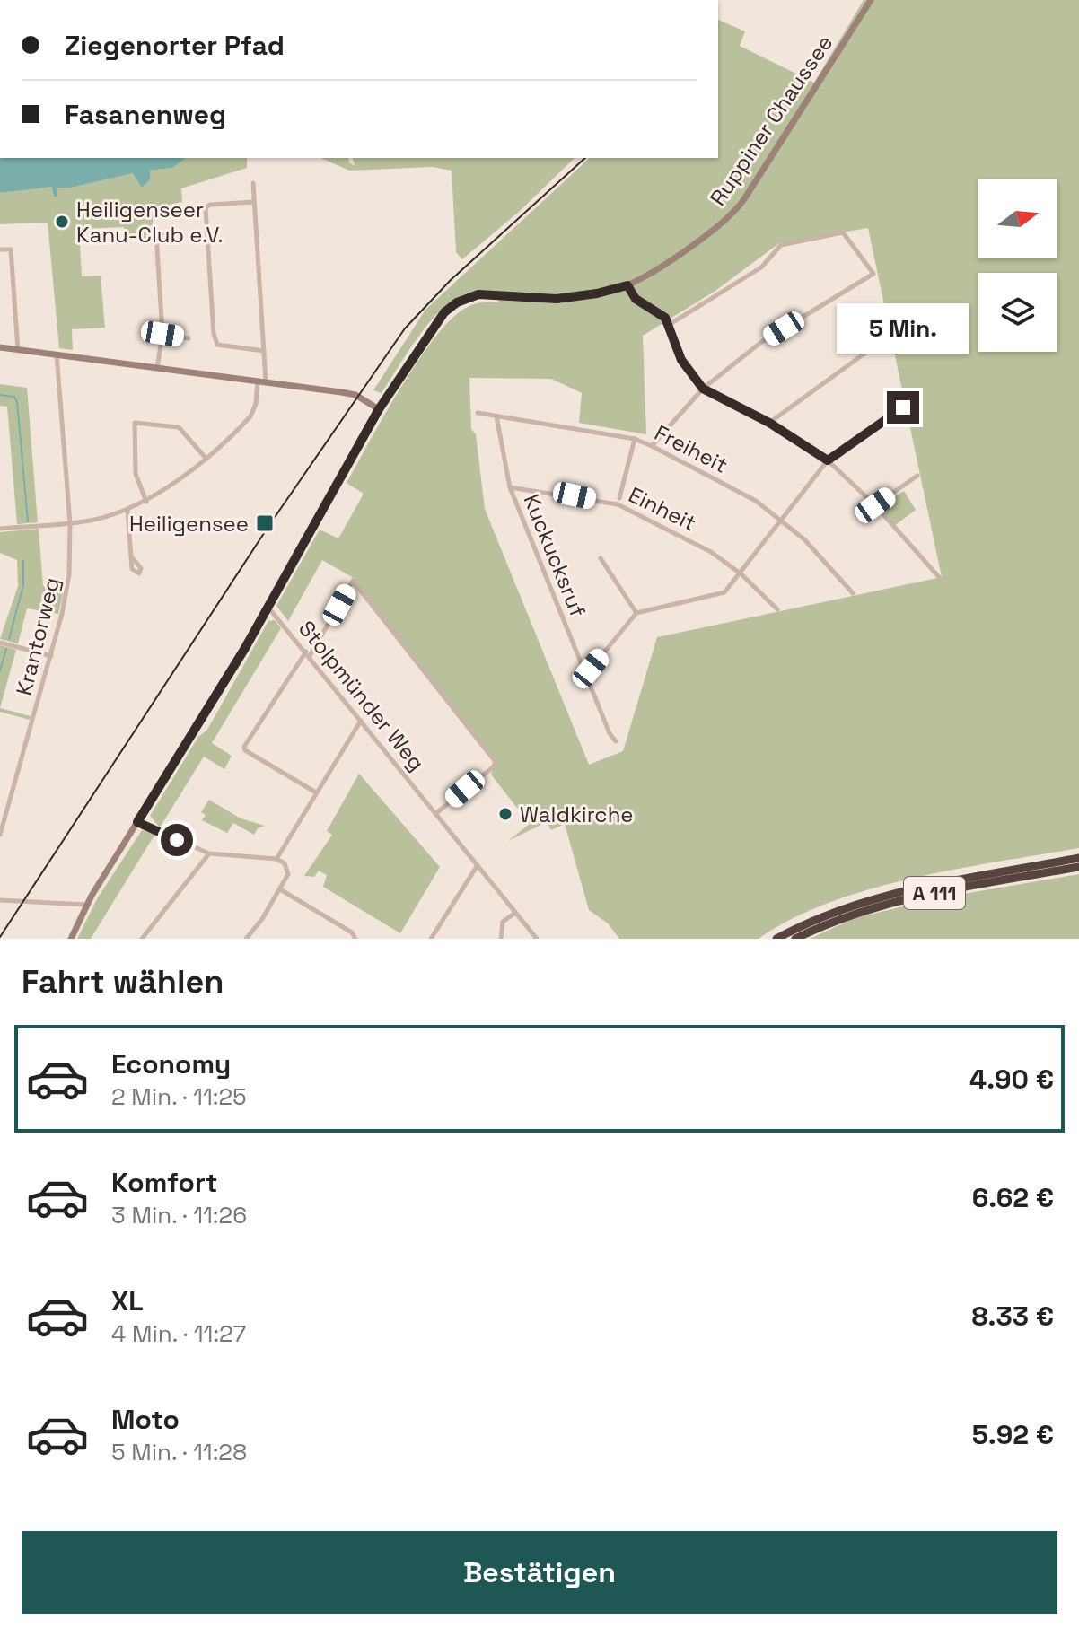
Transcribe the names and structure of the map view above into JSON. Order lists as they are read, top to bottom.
{
  "streets": {
    "highway": ["A 111"],
    "main road": ["Ruppiner Chaussee"],
    "street": [
      "Freiheit",
      "Einheit",
      "Kuckucksruf",
      "Krantorweg",
      "Stolpmünder Weg"
    ]
  },
  "crossings": [
    ["Ruppiner Chaussee", "Stolpmünder Weg"],
    ["Freiheit", "Kuckucksruf"],
    ["Einheit", "Kuckucksruf"]
  ],
  "places": {
    "other": ["Heiligenseer Kanu-Club e.V.", "Waldkirche"],
    "transit": ["Heiligensee"]
  },
  "north": "right",
  "page": {
    "banner": ["Ziegenorter Pfad", "Fasanenweg"],
    "bubble": "5 Min.",
    "heading": "Fahrt wählen",
    "list": [
      {
        "name": "Economy",
        "note": "2 Min. · 11:25",
        "value": "4.90 €"
      },
      {
        "name": "Komfort",
        "note": "3 Min. · 11:26",
        "value": "6.62 €"
      },
      {
        "name": "XL",
        "note": "4 Min. · 11:27",
        "value": "8.33 €"
      },
      {
        "name": "Moto",
        "note": "5 Min. · 11:28",
        "value": "5.92 €"
      }
    ],
    "buttons": "Bestätigen"
  }
}
